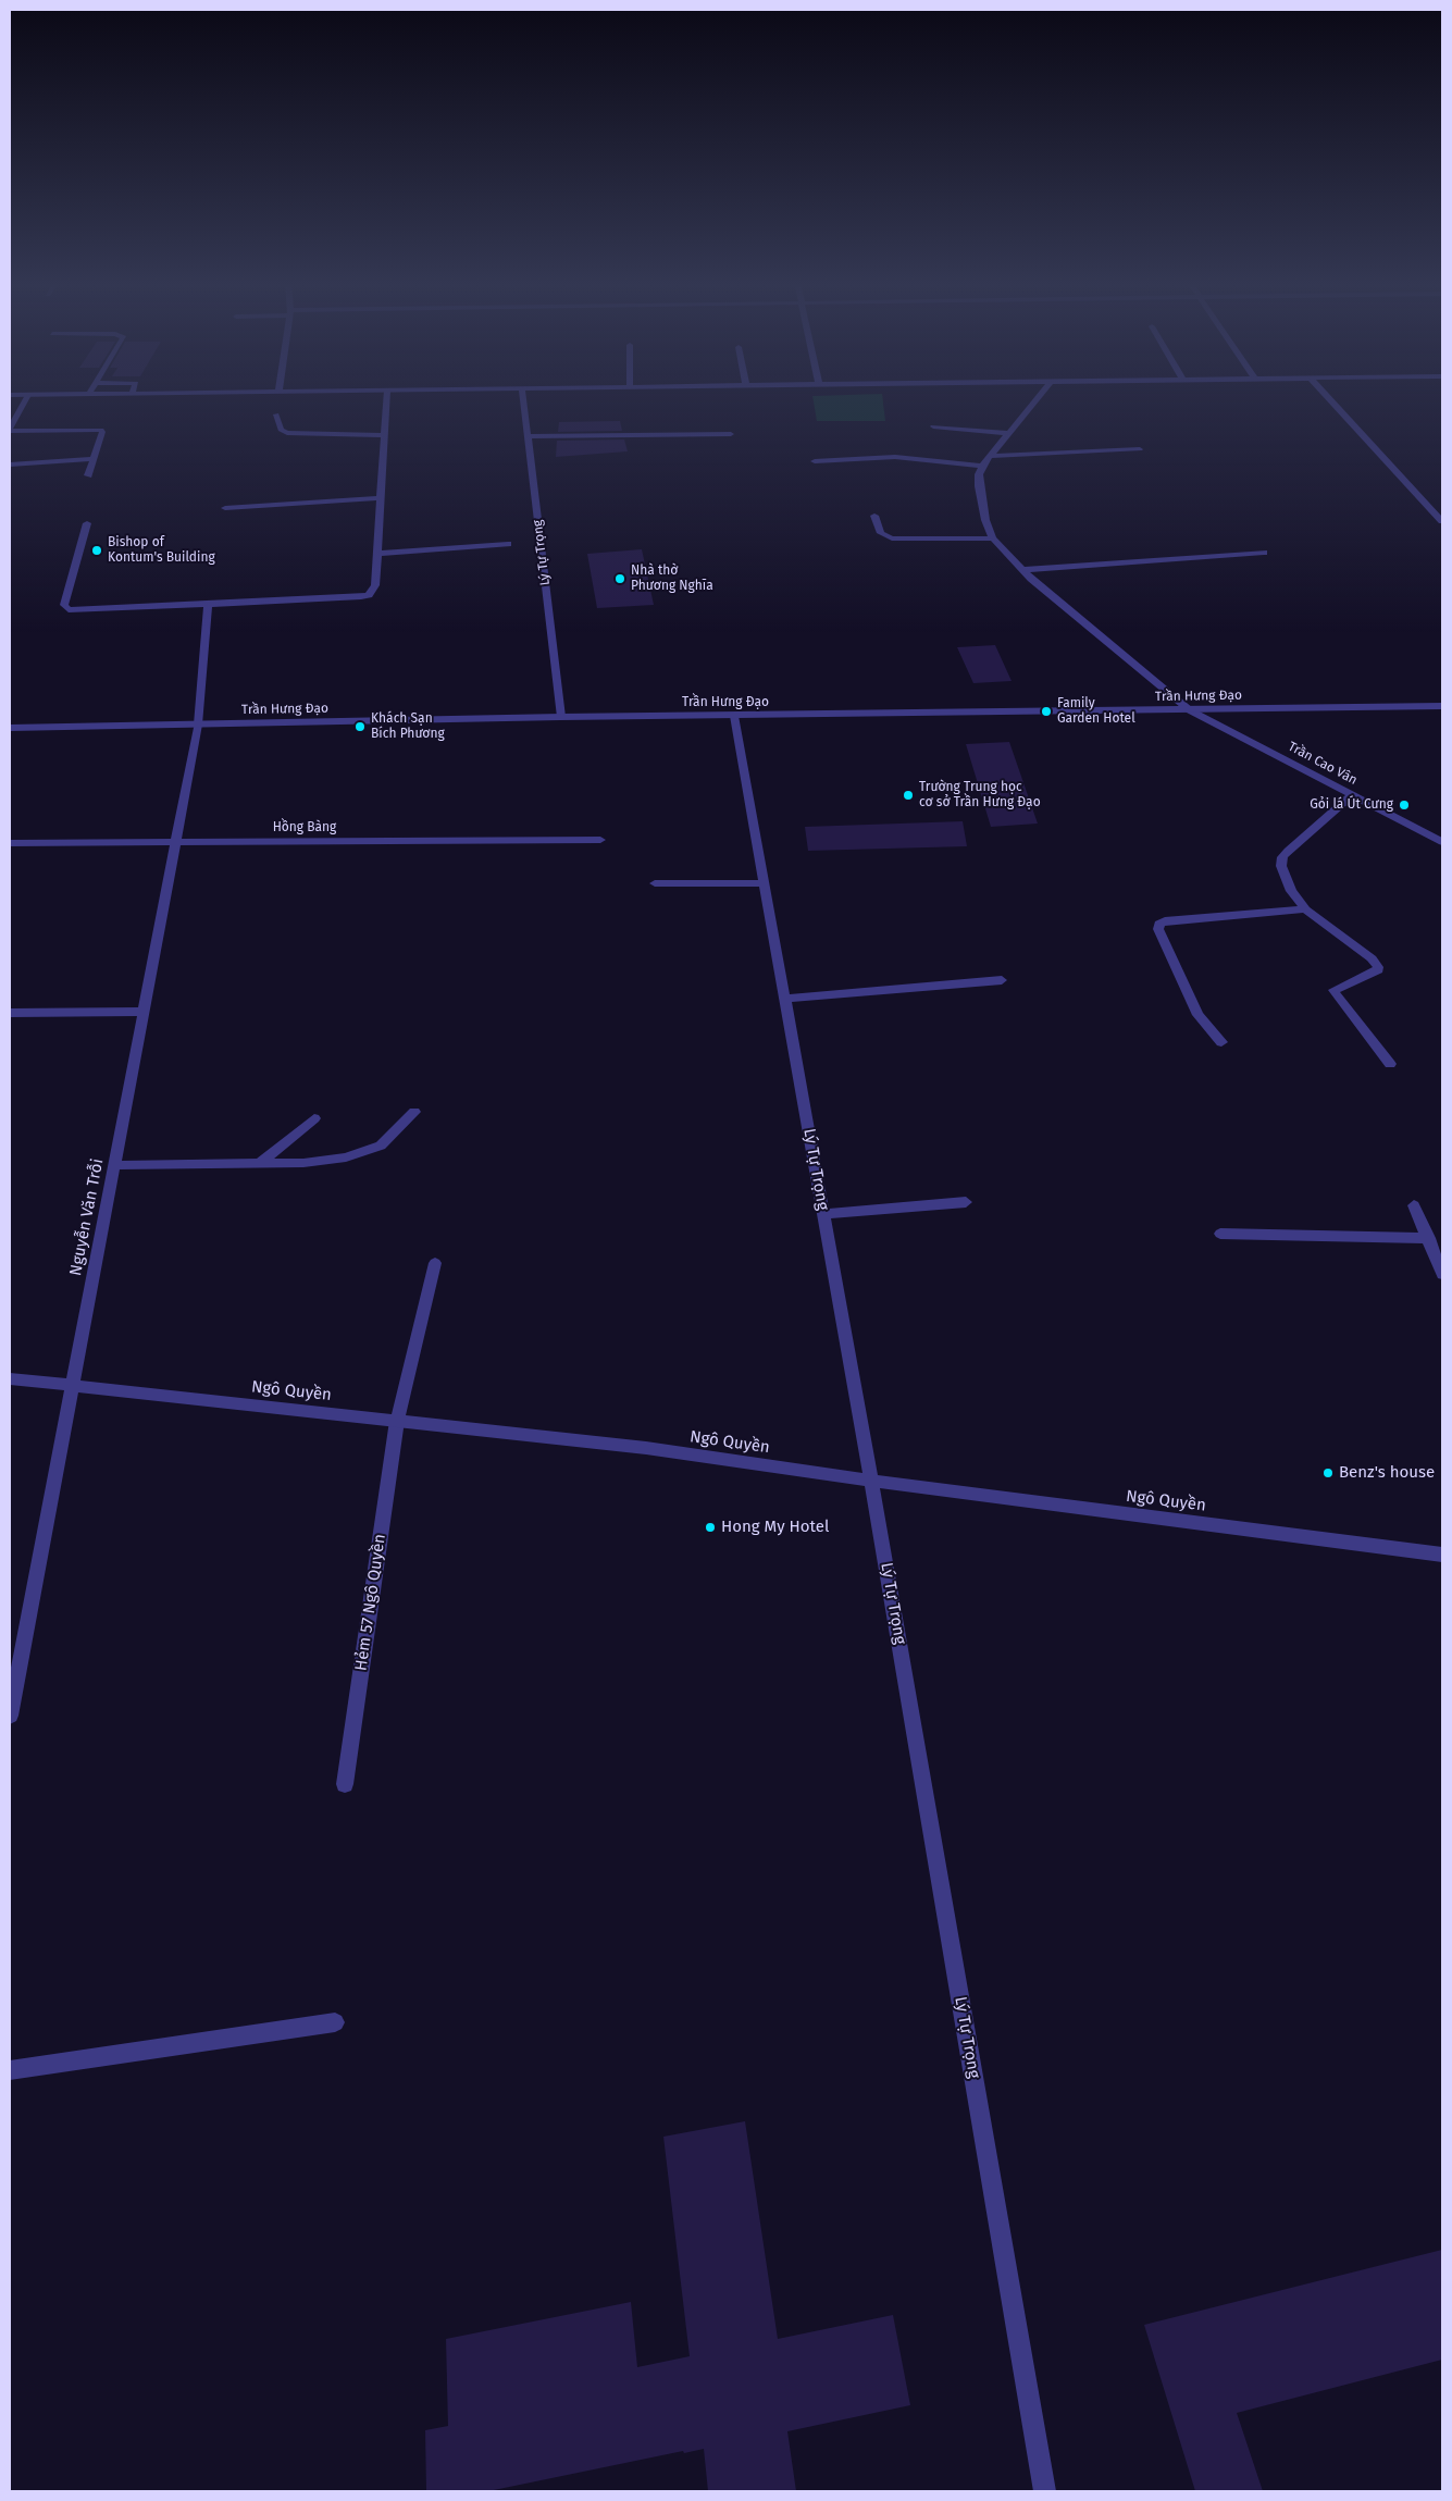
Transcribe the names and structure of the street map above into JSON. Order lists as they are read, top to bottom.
{
  "streets": {
    "street": [
      "Lý Tự Trọng",
      "Trần Hưng Đạo",
      "Trần Cao Vân",
      "Hồng Bàng",
      "Nguyễn Văn Trỗi",
      "Ngô Quyền",
      "Hẻm 57 Ngô Quyền"
    ]
  },
  "crossings": [
    ["Lý Tự Trọng", "Trần Hưng Đạo"],
    ["Lý Tự Trọng", "Ngô Quyền"],
    ["Trần Hưng Đạo", "Trần Cao Vân"],
    ["Trần Hưng Đạo", "Nguyễn Văn Trỗi"],
    ["Hồng Bàng", "Nguyễn Văn Trỗi"],
    ["Nguyễn Văn Trỗi", "Ngô Quyền"],
    ["Ngô Quyền", "Hẻm 57 Ngô Quyền"]
  ],
  "places": [
    "Bishop of Kontum's Building",
    "Nhà thờ Phương Nghĩa",
    "Family Garden Hotel",
    "Khách Sạn Bích Phương",
    "Trường Trung học cơ sở Trần Hưng Đạo",
    "Gỏi lá Út Cưng",
    "Benz's house",
    "Hong My Hotel"
  ]
}
